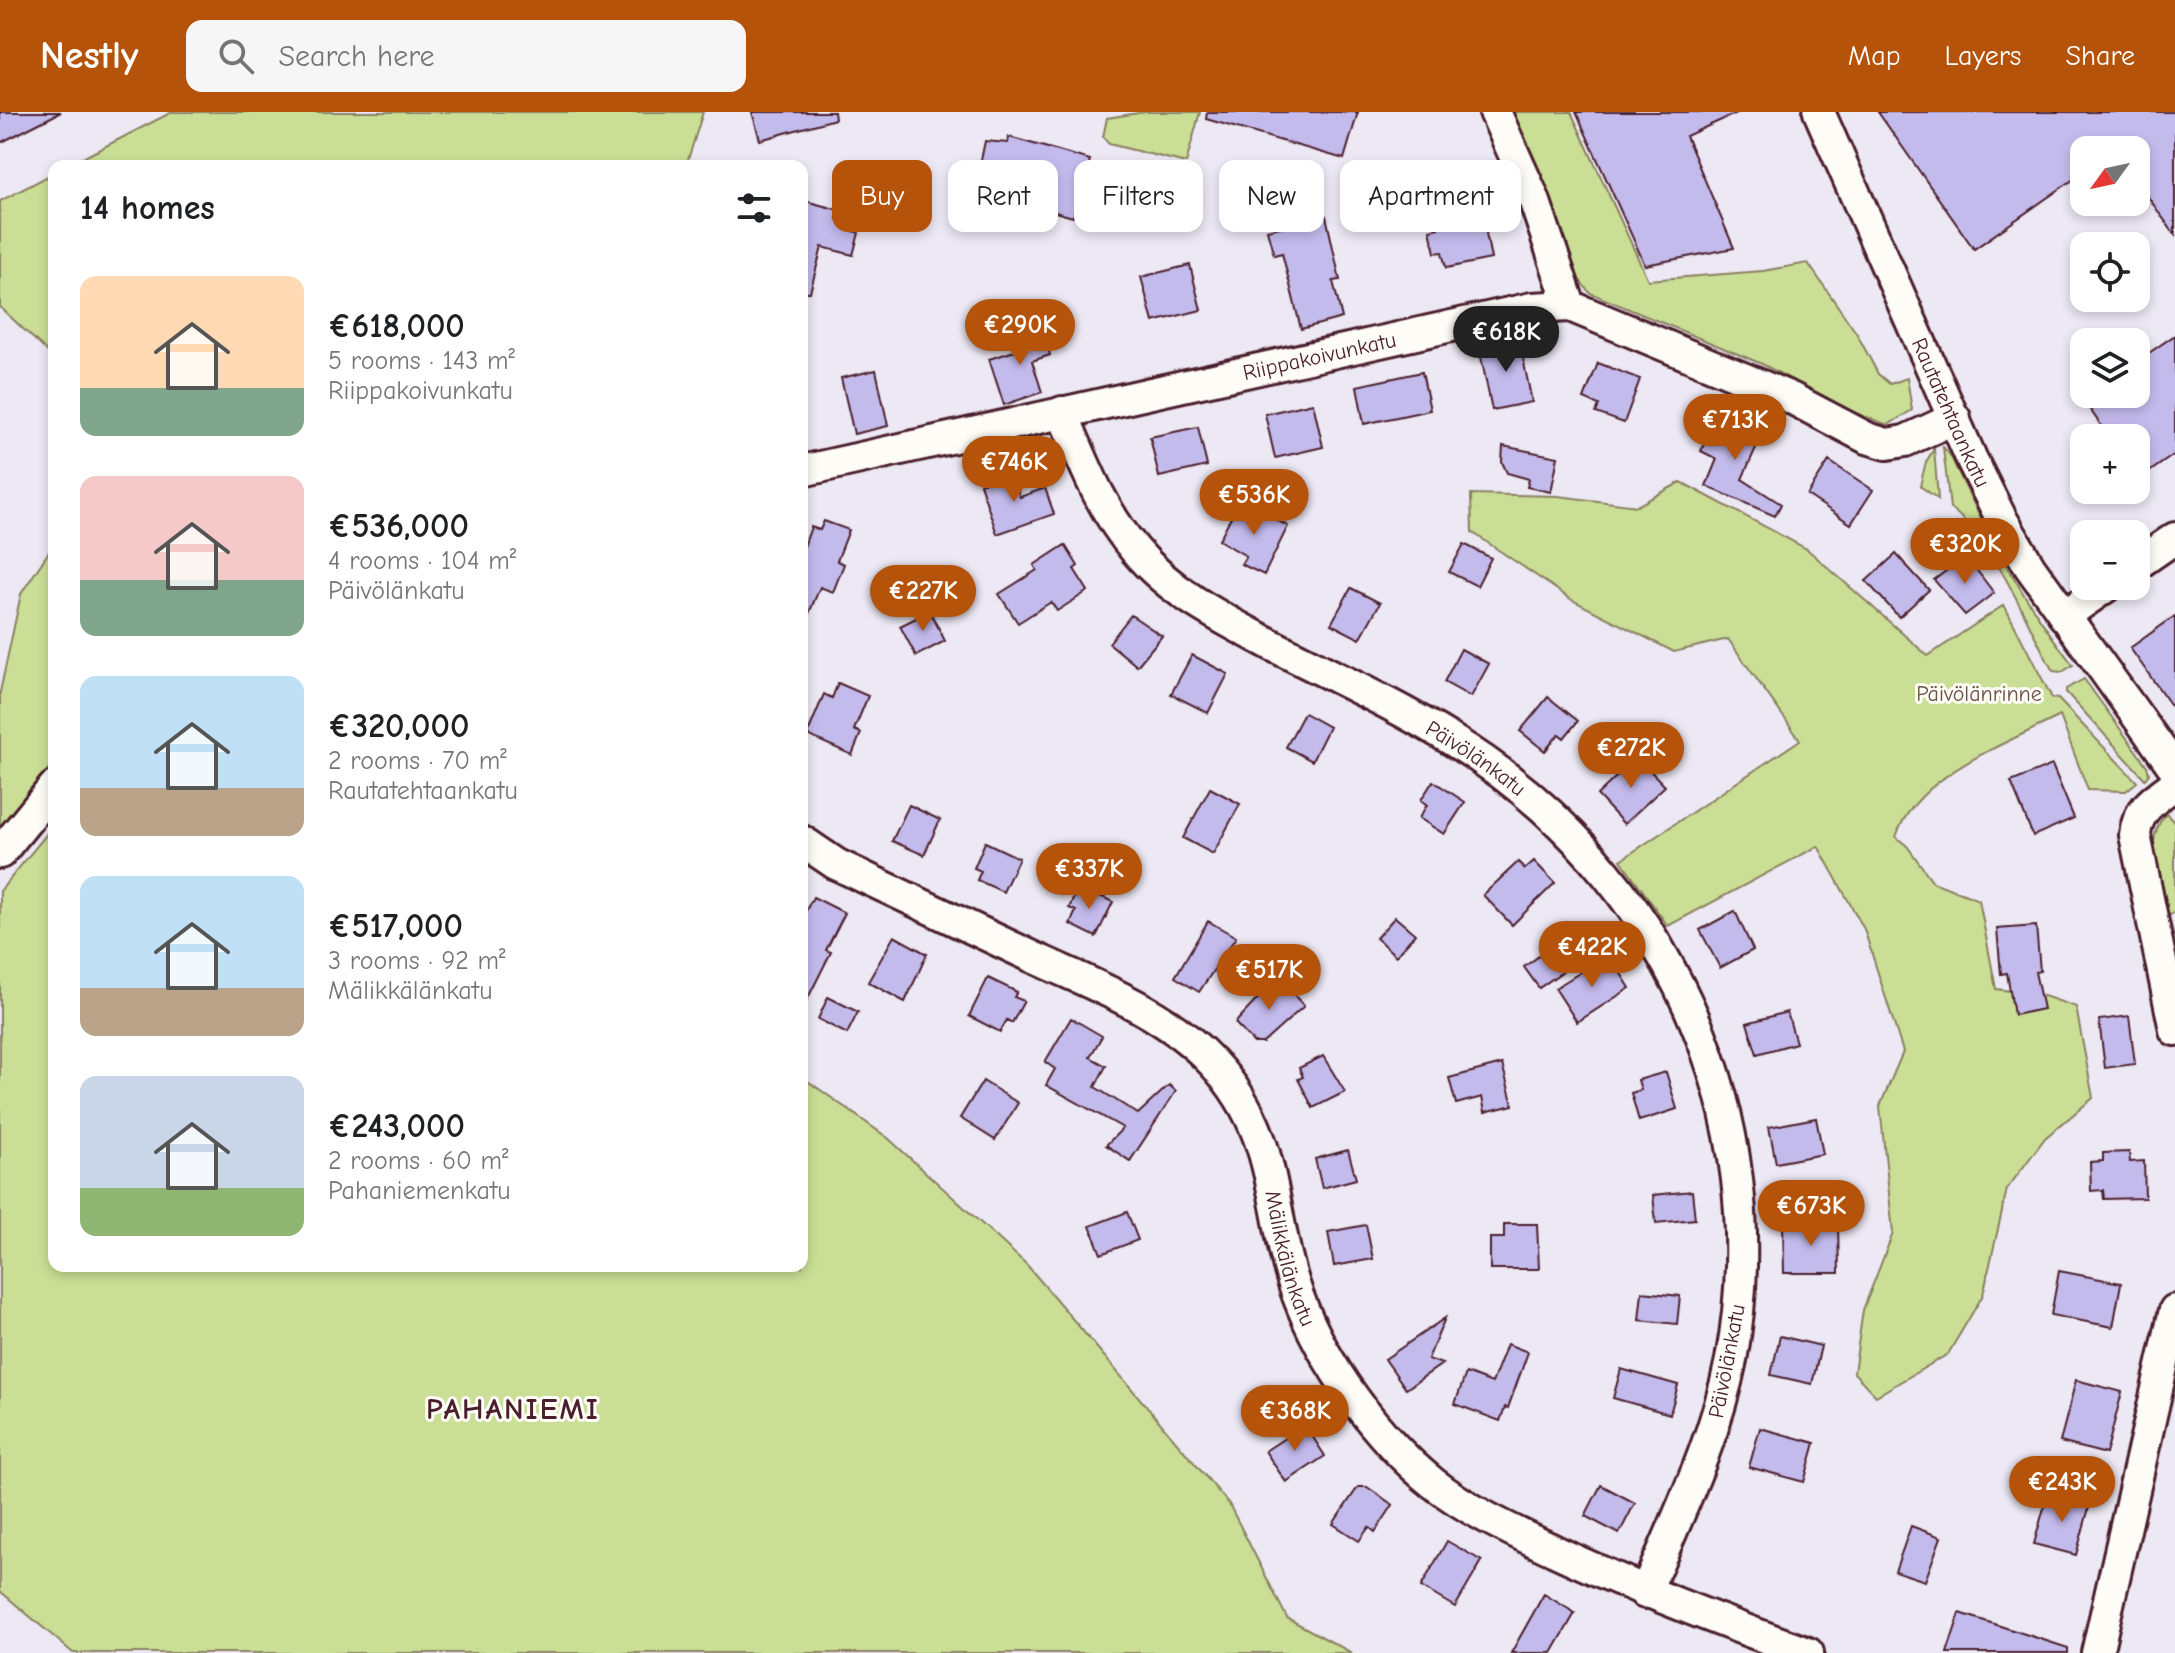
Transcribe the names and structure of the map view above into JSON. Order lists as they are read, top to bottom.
{
  "streets": {
    "street": [
      "Riippakoivunkatu",
      "Rautatehtaankatu",
      "Päivölänkatu",
      "Mälikkälänkatu"
    ]
  },
  "crossings": [
    ["Riippakoivunkatu", "Rautatehtaankatu"],
    ["Riippakoivunkatu", "Päivölänkatu"],
    ["Päivölänkatu", "Mälikkälänkatu"]
  ],
  "districts": ["PAHANIEMI"],
  "parks": ["Päivölänrinne"],
  "north": "bottom left",
  "page": {
    "header": "Nestly",
    "search": "Search here",
    "nav": ["Map", "Layers", "Share"],
    "map_buttons": ["+", "−"],
    "chip": [
      "Buy",
      "Rent",
      "Filters",
      "New",
      "Apartment"
    ],
    "heading": "14 homes",
    "list": [
      {
        "name": "€618,000",
        "note": "5 rooms · 143 m² · Riippakoivunkatu"
      },
      {
        "name": "€536,000",
        "note": "4 rooms · 104 m² · Päivölänkatu"
      },
      {
        "name": "€320,000",
        "note": "2 rooms · 70 m² · Rautatehtaankatu"
      },
      {
        "name": "€517,000",
        "note": "3 rooms · 92 m² · Mälikkälänkatu"
      },
      {
        "name": "€243,000",
        "note": "2 rooms · 60 m² · Pahaniemenkatu"
      }
    ],
    "price": [
      "€290K",
      "€618K",
      "€713K",
      "€746K",
      "€536K",
      "€320K",
      "€227K",
      "€272K",
      "€337K",
      "€422K",
      "€517K",
      "€673K",
      "€368K",
      "€243K"
    ]
  }
}
